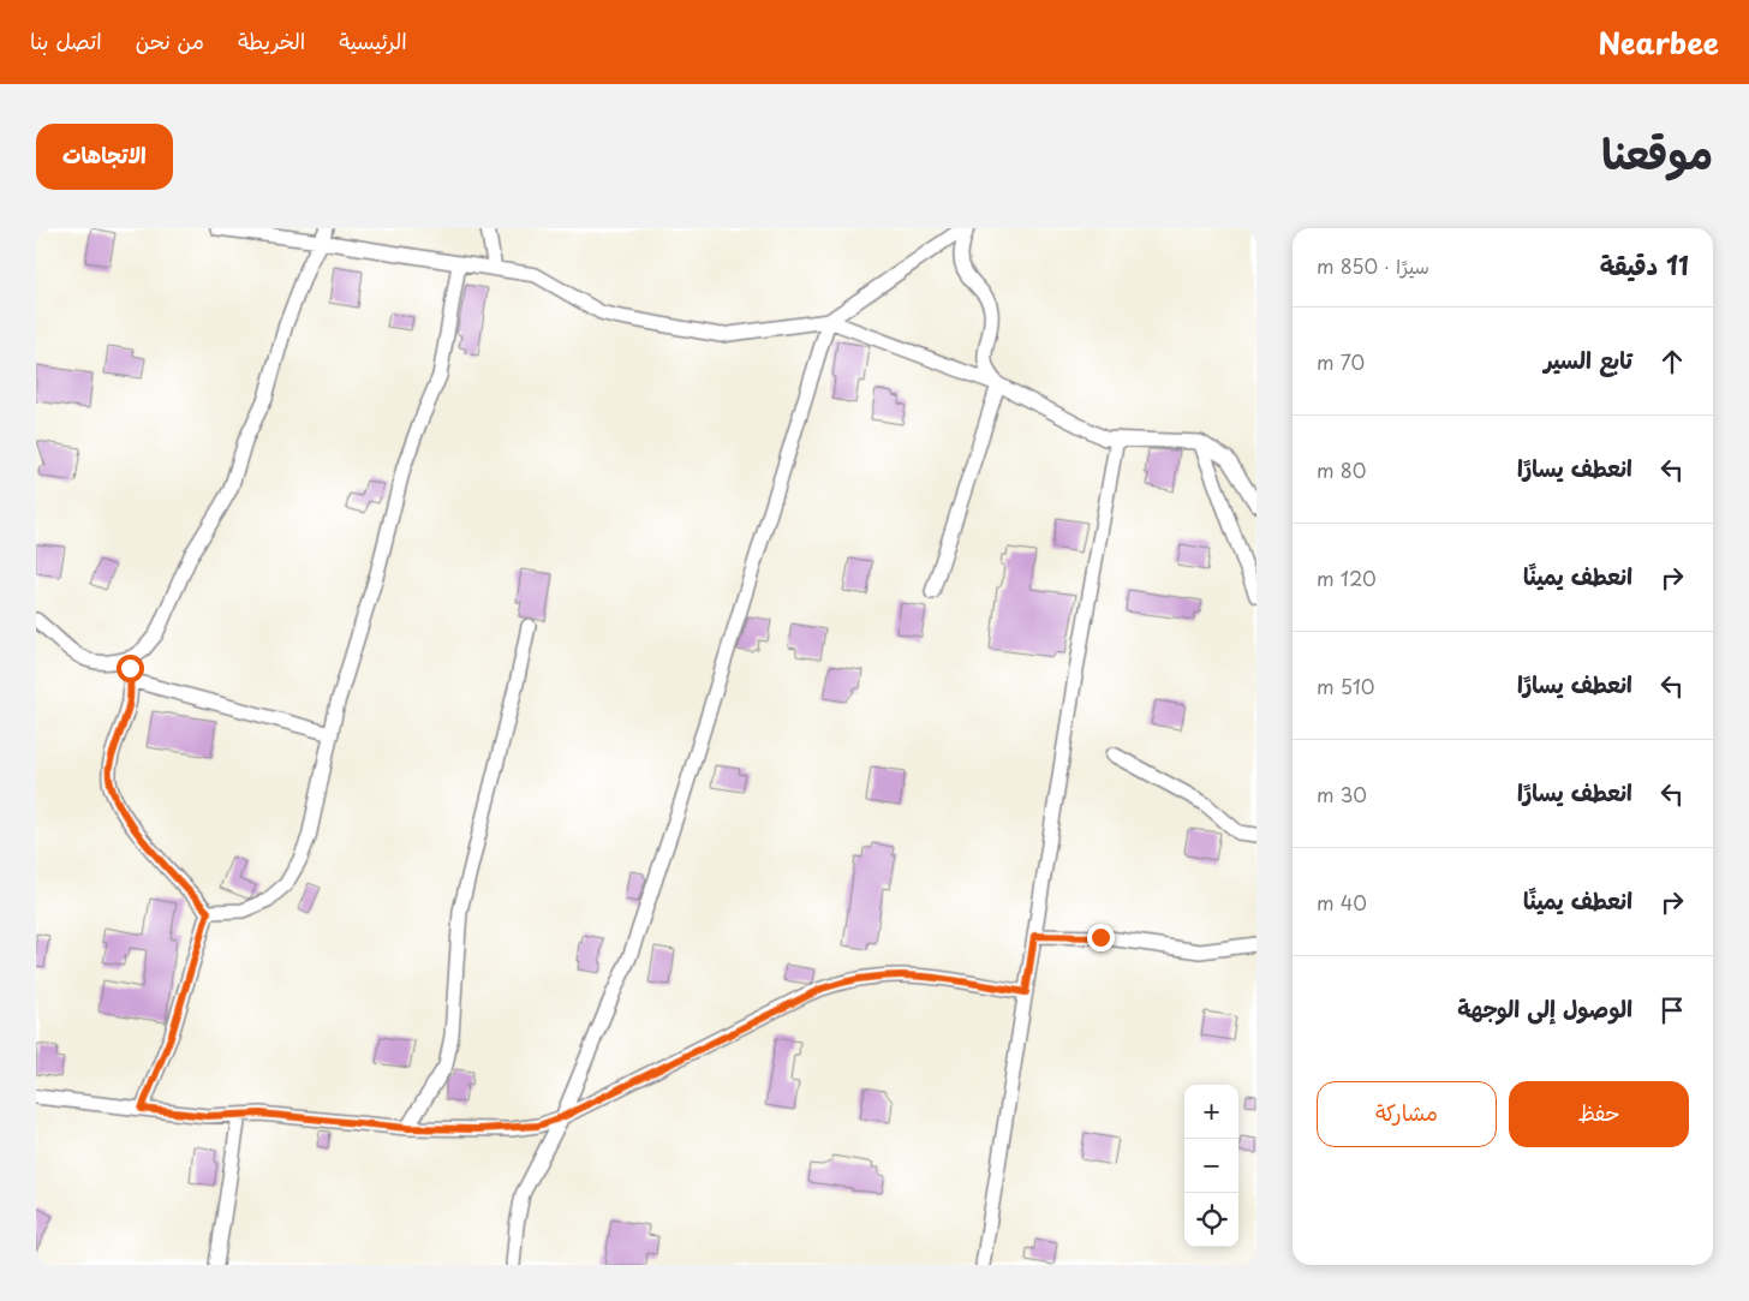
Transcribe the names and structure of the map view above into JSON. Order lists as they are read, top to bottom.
{
  "page": {
    "header": "Nearbee",
    "nav": [
      "الرئيسية",
      "الخريطة",
      "من نحن",
      "اتصل بنا"
    ],
    "title": "موقعنا",
    "buttons": [
      "الاتجاهات",
      ["حفظ", "مشاركة"]
    ],
    "heading": ["11 دقيقة", "سيرًا · 850 m"],
    "list": [
      ["تابع السير", "70 m"],
      ["انعطف يسارًا", "80 m"],
      ["انعطف يمينًا", "120 m"],
      ["انعطف يسارًا", "510 m"],
      ["انعطف يسارًا", "30 m"],
      ["انعطف يمينًا", "40 m"],
      "الوصول إلى الوجهة"
    ],
    "map_buttons": ["+", "−"]
  }
}
